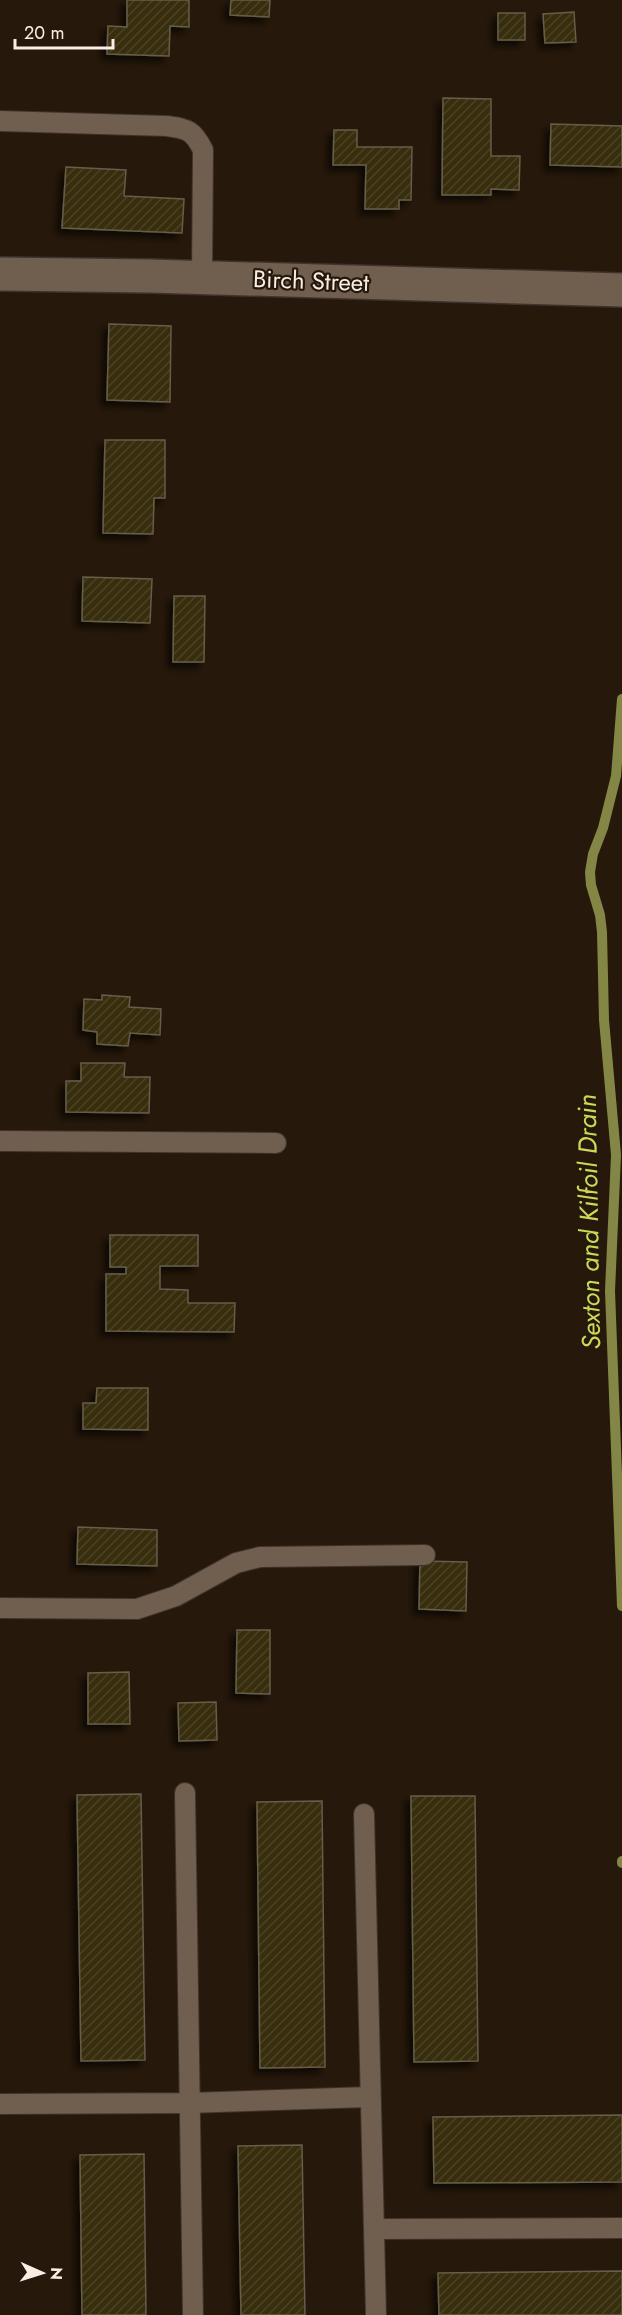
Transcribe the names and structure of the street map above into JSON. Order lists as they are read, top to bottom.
{
  "streets": {
    "street": ["Birch Street"]
  },
  "water": ["Sexton and Kilfoil Drain"],
  "scale_bar": "20 m",
  "north": "right"
}
